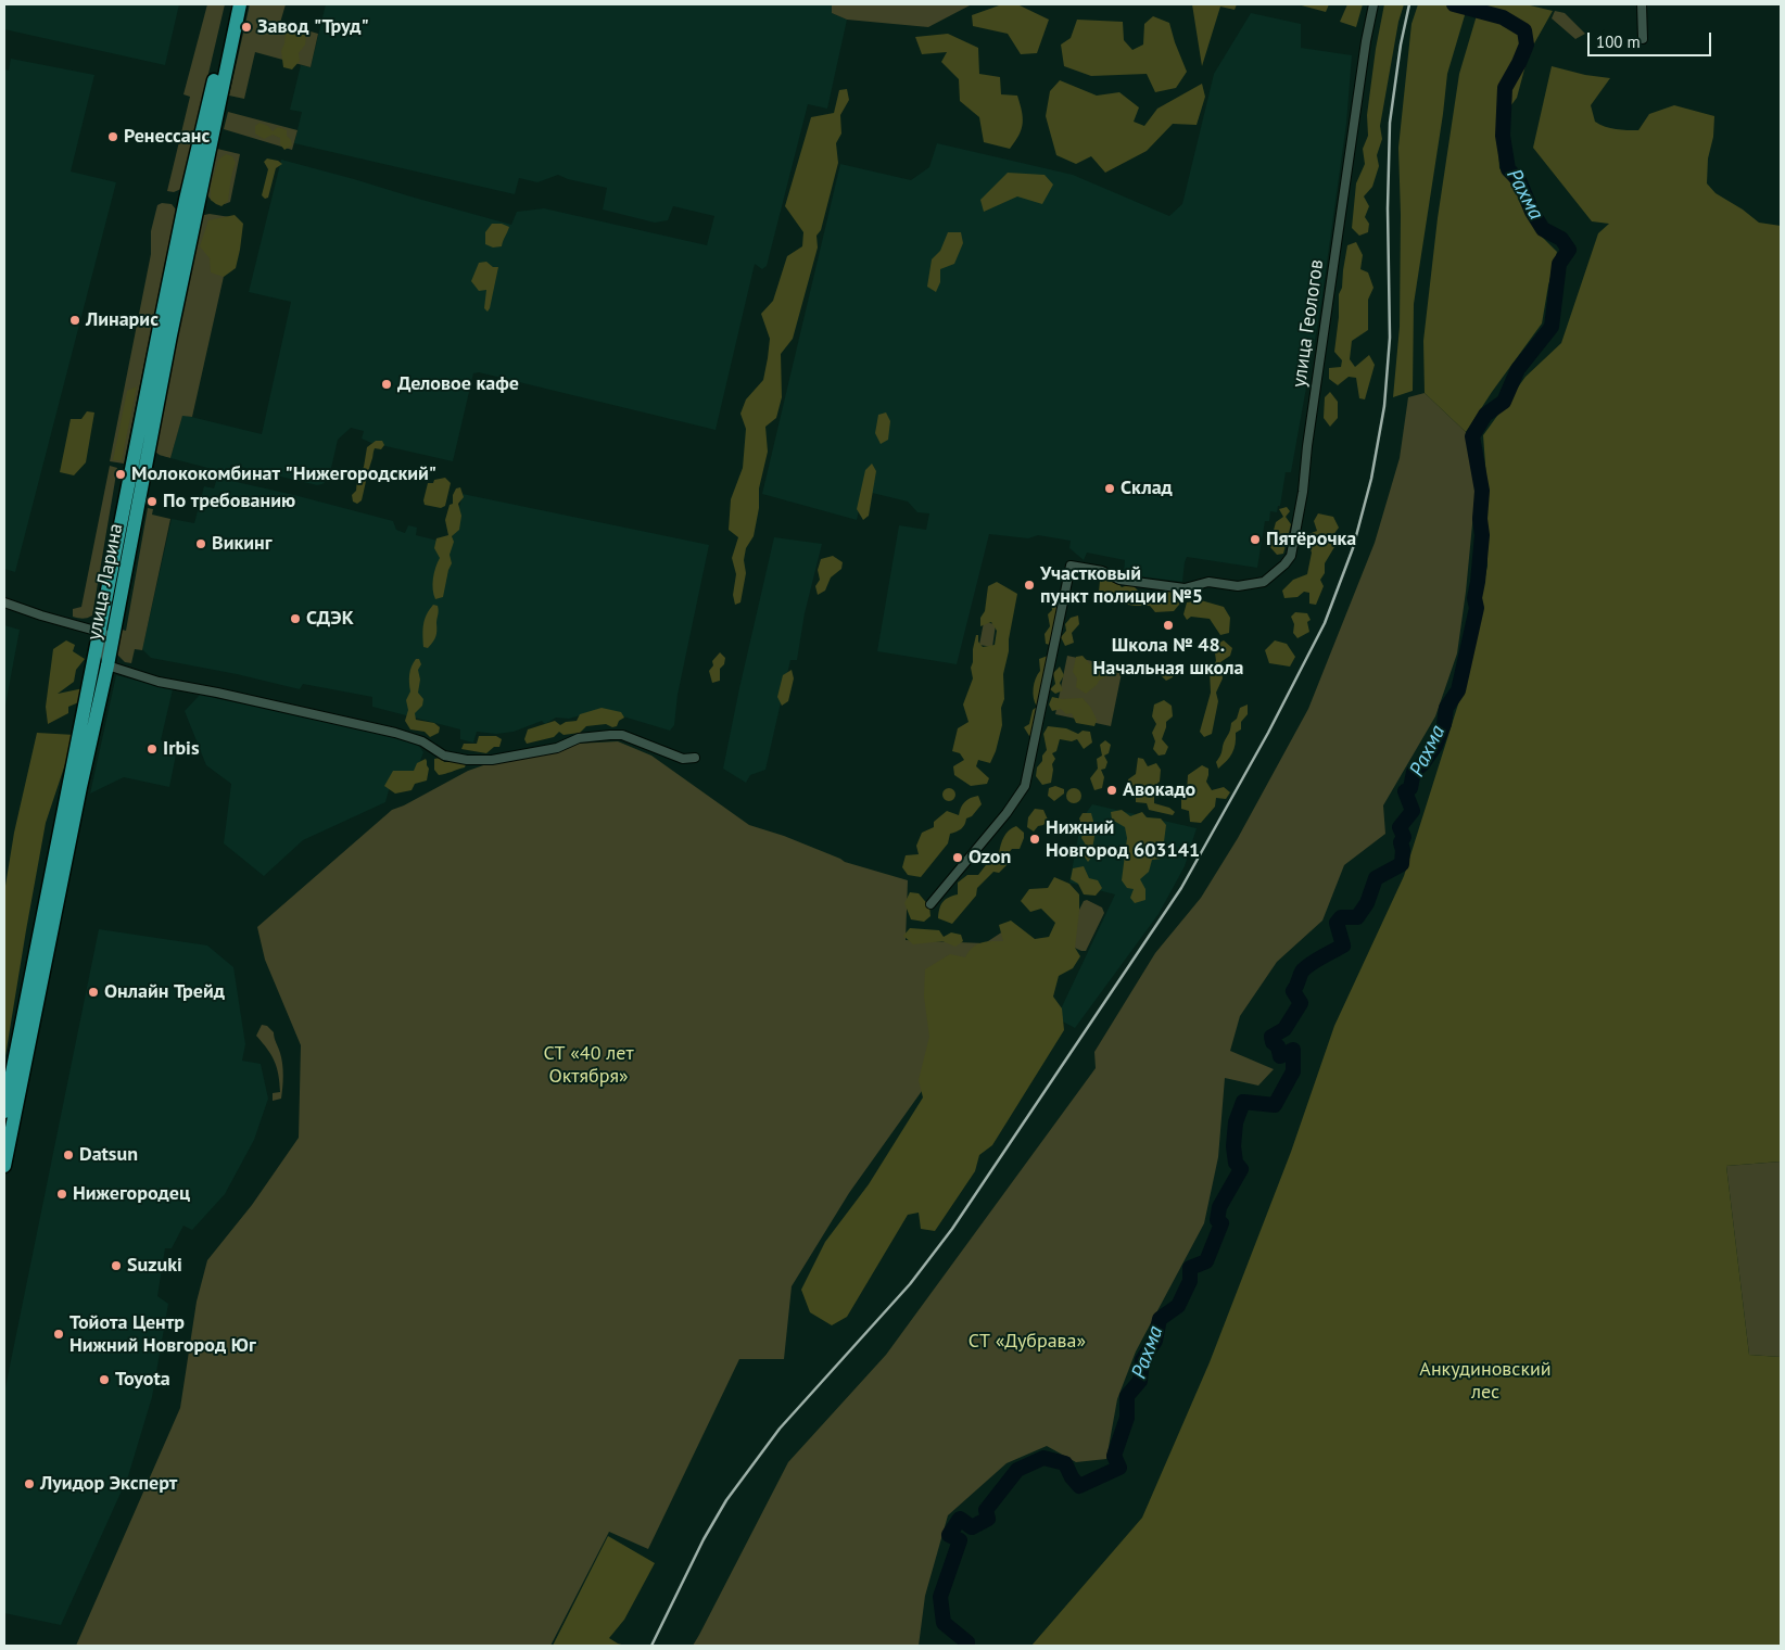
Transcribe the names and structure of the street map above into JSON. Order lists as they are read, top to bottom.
{
  "streets": {
    "main road": ["улица Ларина"],
    "street": ["улица Геологов"]
  },
  "water": ["Рахма"],
  "parks": ["СТ «40 лет Октября»", "СТ «Дубрава»", "Анкудиновский лес"],
  "places": [
    "Завод \"Труд\"",
    "Ренессанс",
    "Линарис",
    "Деловое кафе",
    "Молококомбинат \"Нижегородский\"",
    "Склад",
    "По требованию",
    "Пятёрочка",
    "Викинг",
    "Участковый пункт полиции №5",
    "СДЭК",
    "Школа № 48. Начальная школа",
    "Irbis",
    "Авокадо",
    "Нижний Новгород 603141",
    "Ozon",
    "Онлайн Трейд",
    "Datsun",
    "Нижегородец",
    "Suzuki",
    "Тойота Центр Нижний Новгород Юг",
    "Toyota",
    "Луидор Эксперт"
  ],
  "scale_bar": "100 m"
}
